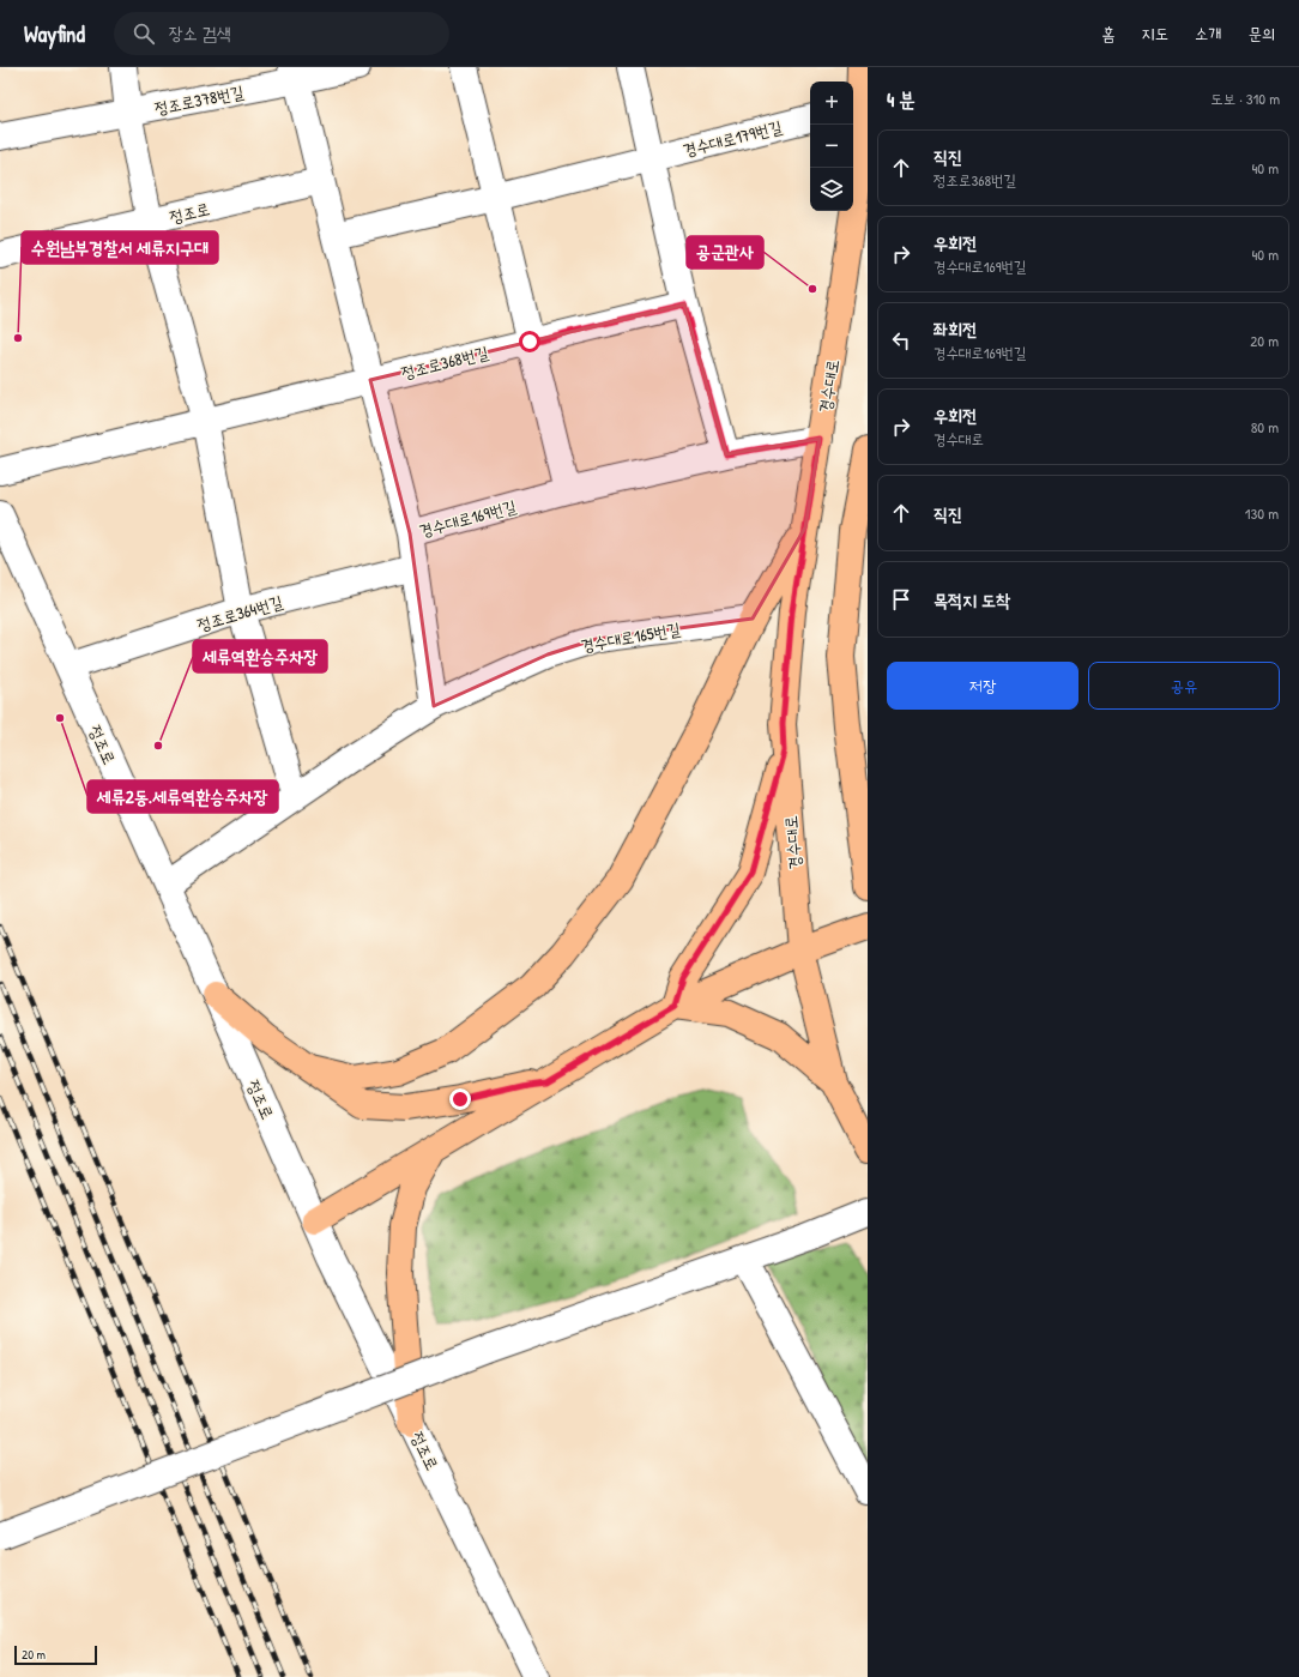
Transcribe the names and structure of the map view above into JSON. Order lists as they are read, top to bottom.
{
  "streets": {
    "main road": ["경수대로"],
    "street": [
      "정조로378번길",
      "경수대로179번길",
      "정조로",
      "정조로368번길",
      "경수대로169번길",
      "정조로364번길",
      "경수대로165번길"
    ]
  },
  "crossings": [
    ["정조로378번길", "경수대로169번길"],
    ["경수대로179번길", "경수대로169번길"],
    ["정조로", "경수대로169번길"],
    ["정조로", "정조로364번길"],
    ["정조로", "경수대로165번길"],
    ["정조로368번길", "경수대로169번길"],
    ["경수대로", "경수대로169번길"]
  ],
  "places": [
    "공군관사",
    "수원남부경찰서 세류지구대",
    "세류2동.세류역환승주차장",
    "세류역환승주차장"
  ],
  "scale_bar": "20 m",
  "page": {
    "header": "Wayfind",
    "search": "장소 검색",
    "nav": [
      "홈",
      "지도",
      "소개",
      "문의"
    ],
    "heading": ["4 분", "도보 · 310 m"],
    "map_buttons": ["+", "−"],
    "list": [
      ["직진", "정조로368번길", "40 m"],
      ["우회전", "경수대로169번길", "40 m"],
      ["좌회전", "경수대로169번길", "20 m"],
      ["우회전", "경수대로", "80 m"],
      ["직진", "130 m"],
      "목적지 도착"
    ],
    "buttons": ["저장", "공유"],
    "scale": "20 m"
  }
}
